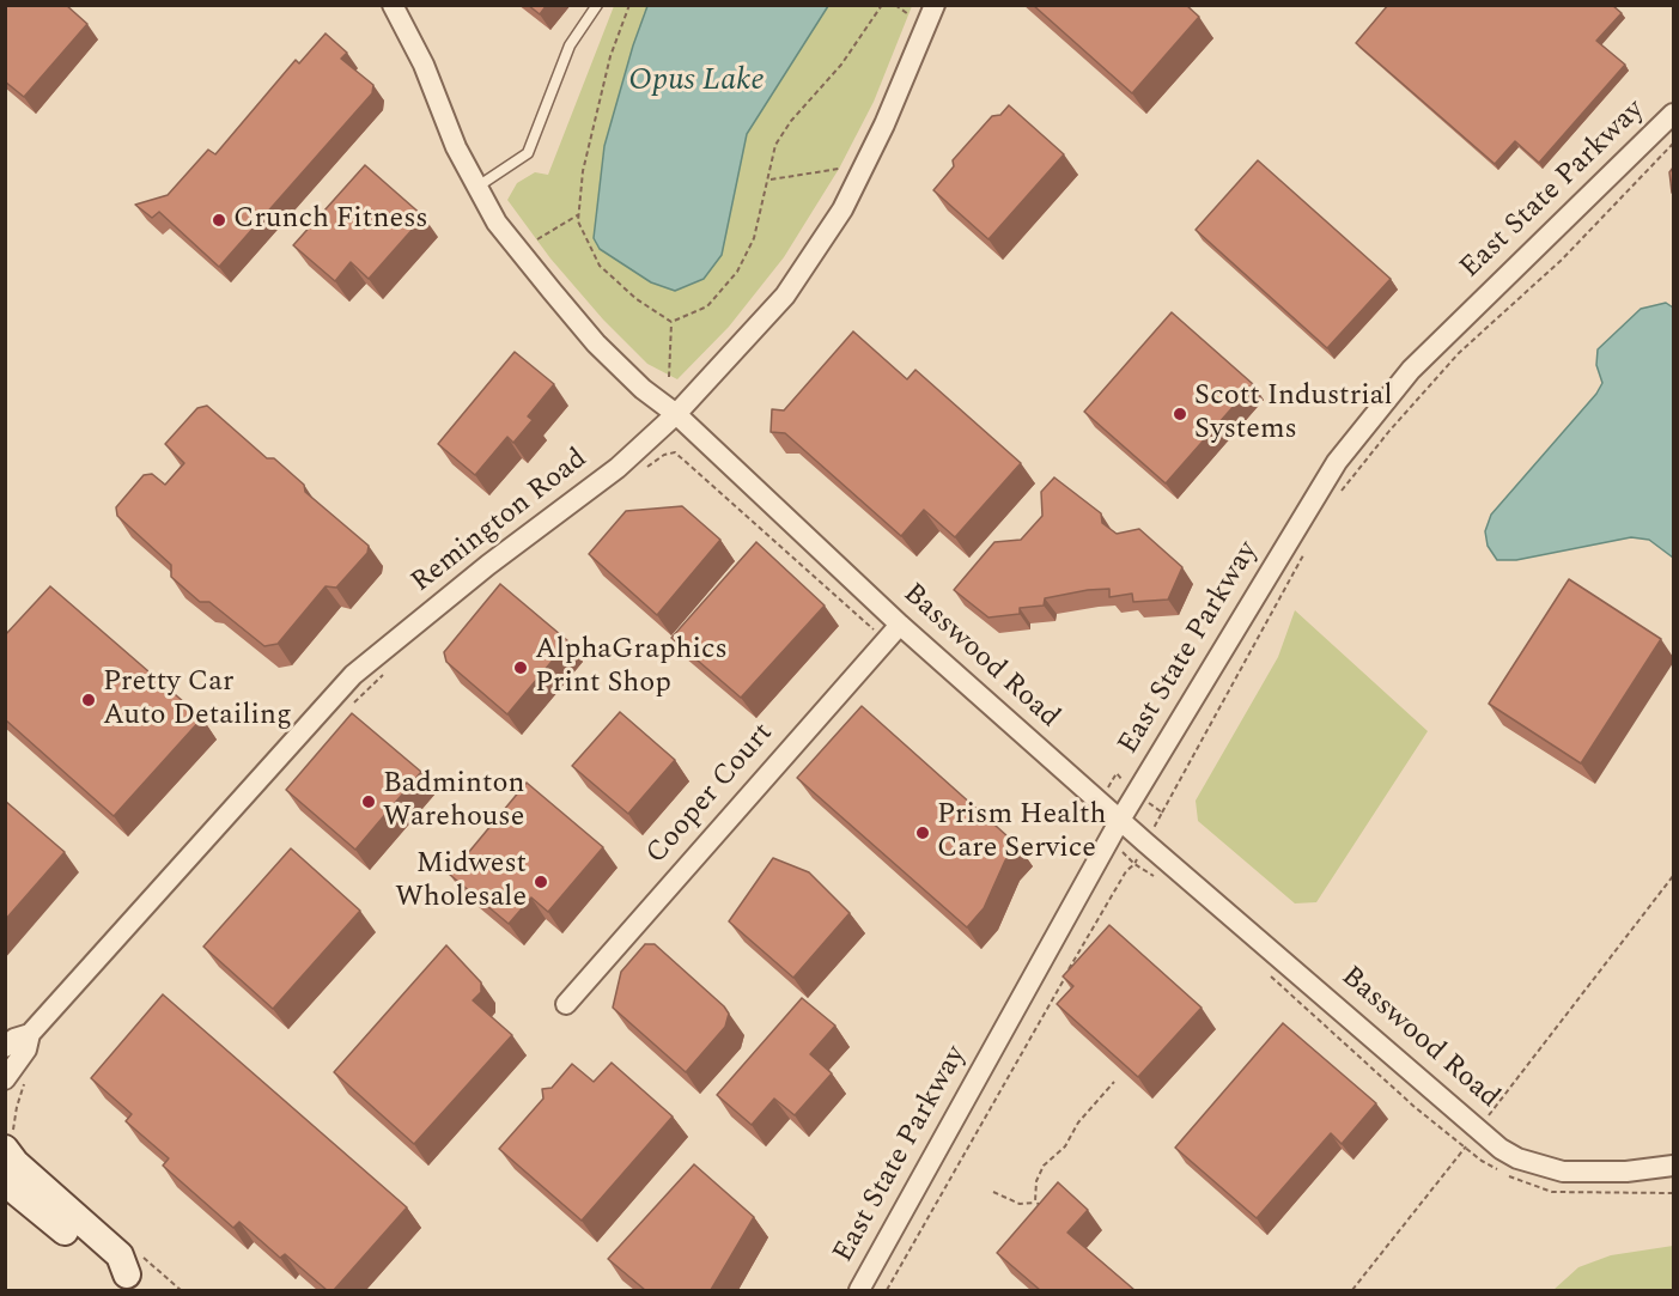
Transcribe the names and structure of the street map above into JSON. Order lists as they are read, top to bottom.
{
  "streets": {
    "street": [
      "East State Parkway",
      "Remington Road",
      "Basswood Road",
      "Cooper Court"
    ]
  },
  "crossings": [
    ["East State Parkway", "Basswood Road"],
    ["Remington Road", "Basswood Road"],
    ["Basswood Road", "Cooper Court"]
  ],
  "water": ["Opus Lake"],
  "places": [
    "Crunch Fitness",
    "Scott Industrial Systems",
    "AlphaGraphics Print Shop",
    "Pretty Car Auto Detailing",
    "Badminton Warehouse",
    "Prism Health Care Service",
    "Midwest Wholesale"
  ]
}
